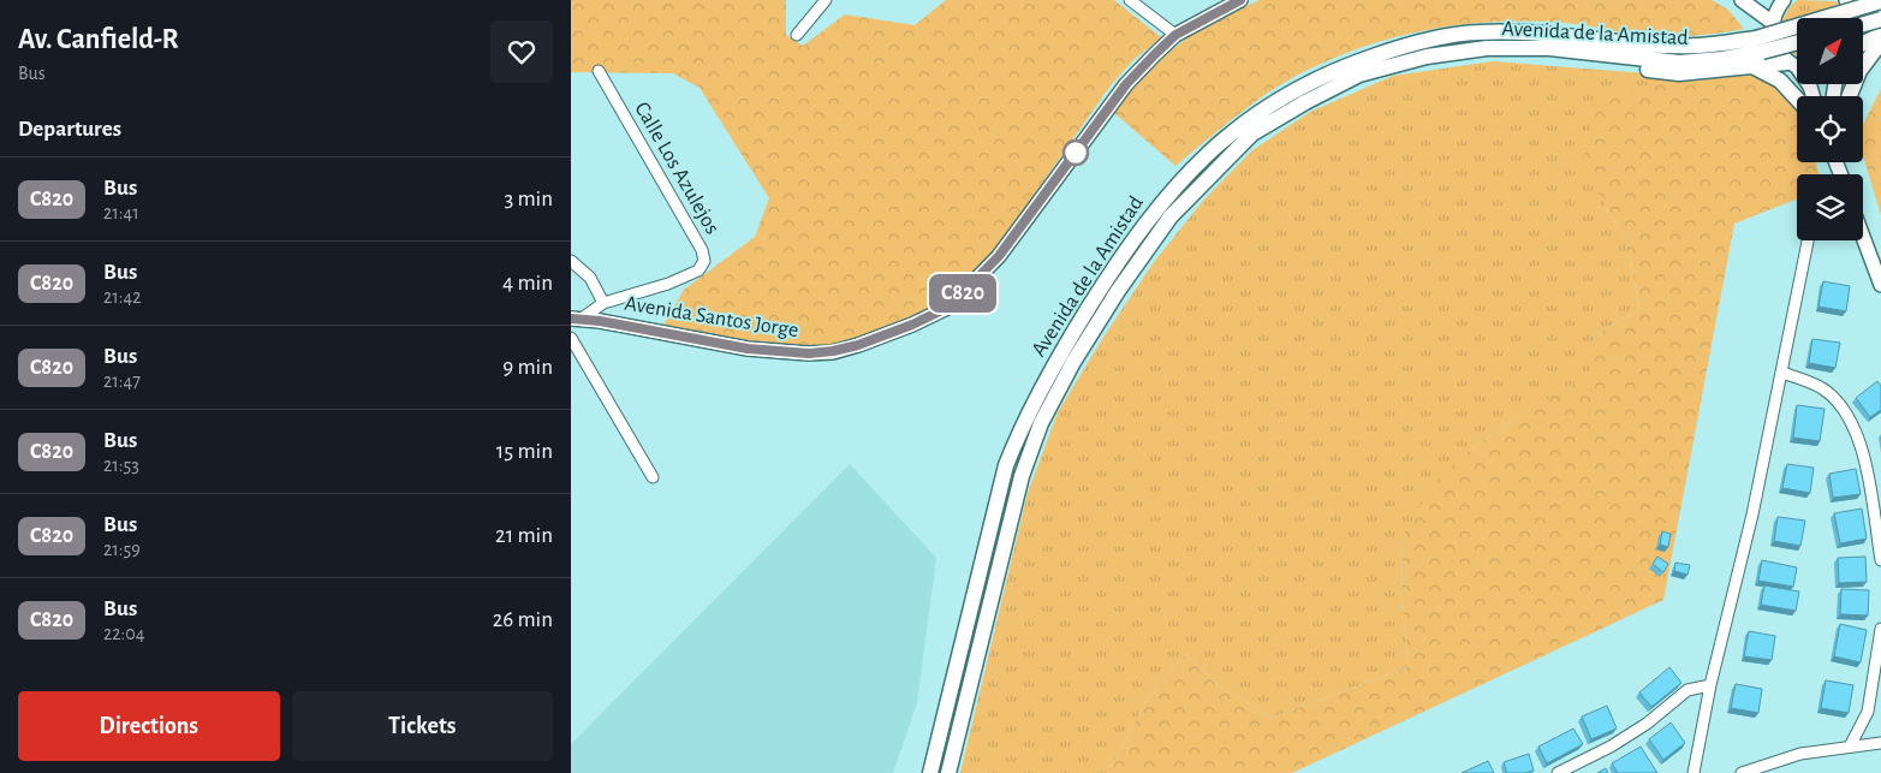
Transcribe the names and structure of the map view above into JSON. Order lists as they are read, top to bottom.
{
  "streets": {
    "main road": ["Avenida de la Amistad", "Avenida Santos Jorge"],
    "street": ["Calle Los Azulejos"]
  },
  "crossings": [
    ["Calle Los Azulejos", "Avenida Santos Jorge"]
  ],
  "lines": ["bus line C820"],
  "north": "top right",
  "page": {
    "heading": [
      ["Av. Canfield-R", "Bus"],
      "Departures"
    ],
    "on_map": "C820",
    "list": [
      {
        "mark": "C820",
        "name": "Bus",
        "note": "21:41",
        "value": "3 min"
      },
      {
        "mark": "C820",
        "name": "Bus",
        "note": "21:42",
        "value": "4 min"
      },
      {
        "mark": "C820",
        "name": "Bus",
        "note": "21:47",
        "value": "9 min"
      },
      {
        "mark": "C820",
        "name": "Bus",
        "note": "21:53",
        "value": "15 min"
      },
      {
        "mark": "C820",
        "name": "Bus",
        "note": "21:59",
        "value": "21 min"
      },
      {
        "mark": "C820",
        "name": "Bus",
        "note": "22:04",
        "value": "26 min"
      }
    ],
    "buttons": ["Directions", "Tickets"]
  }
}
